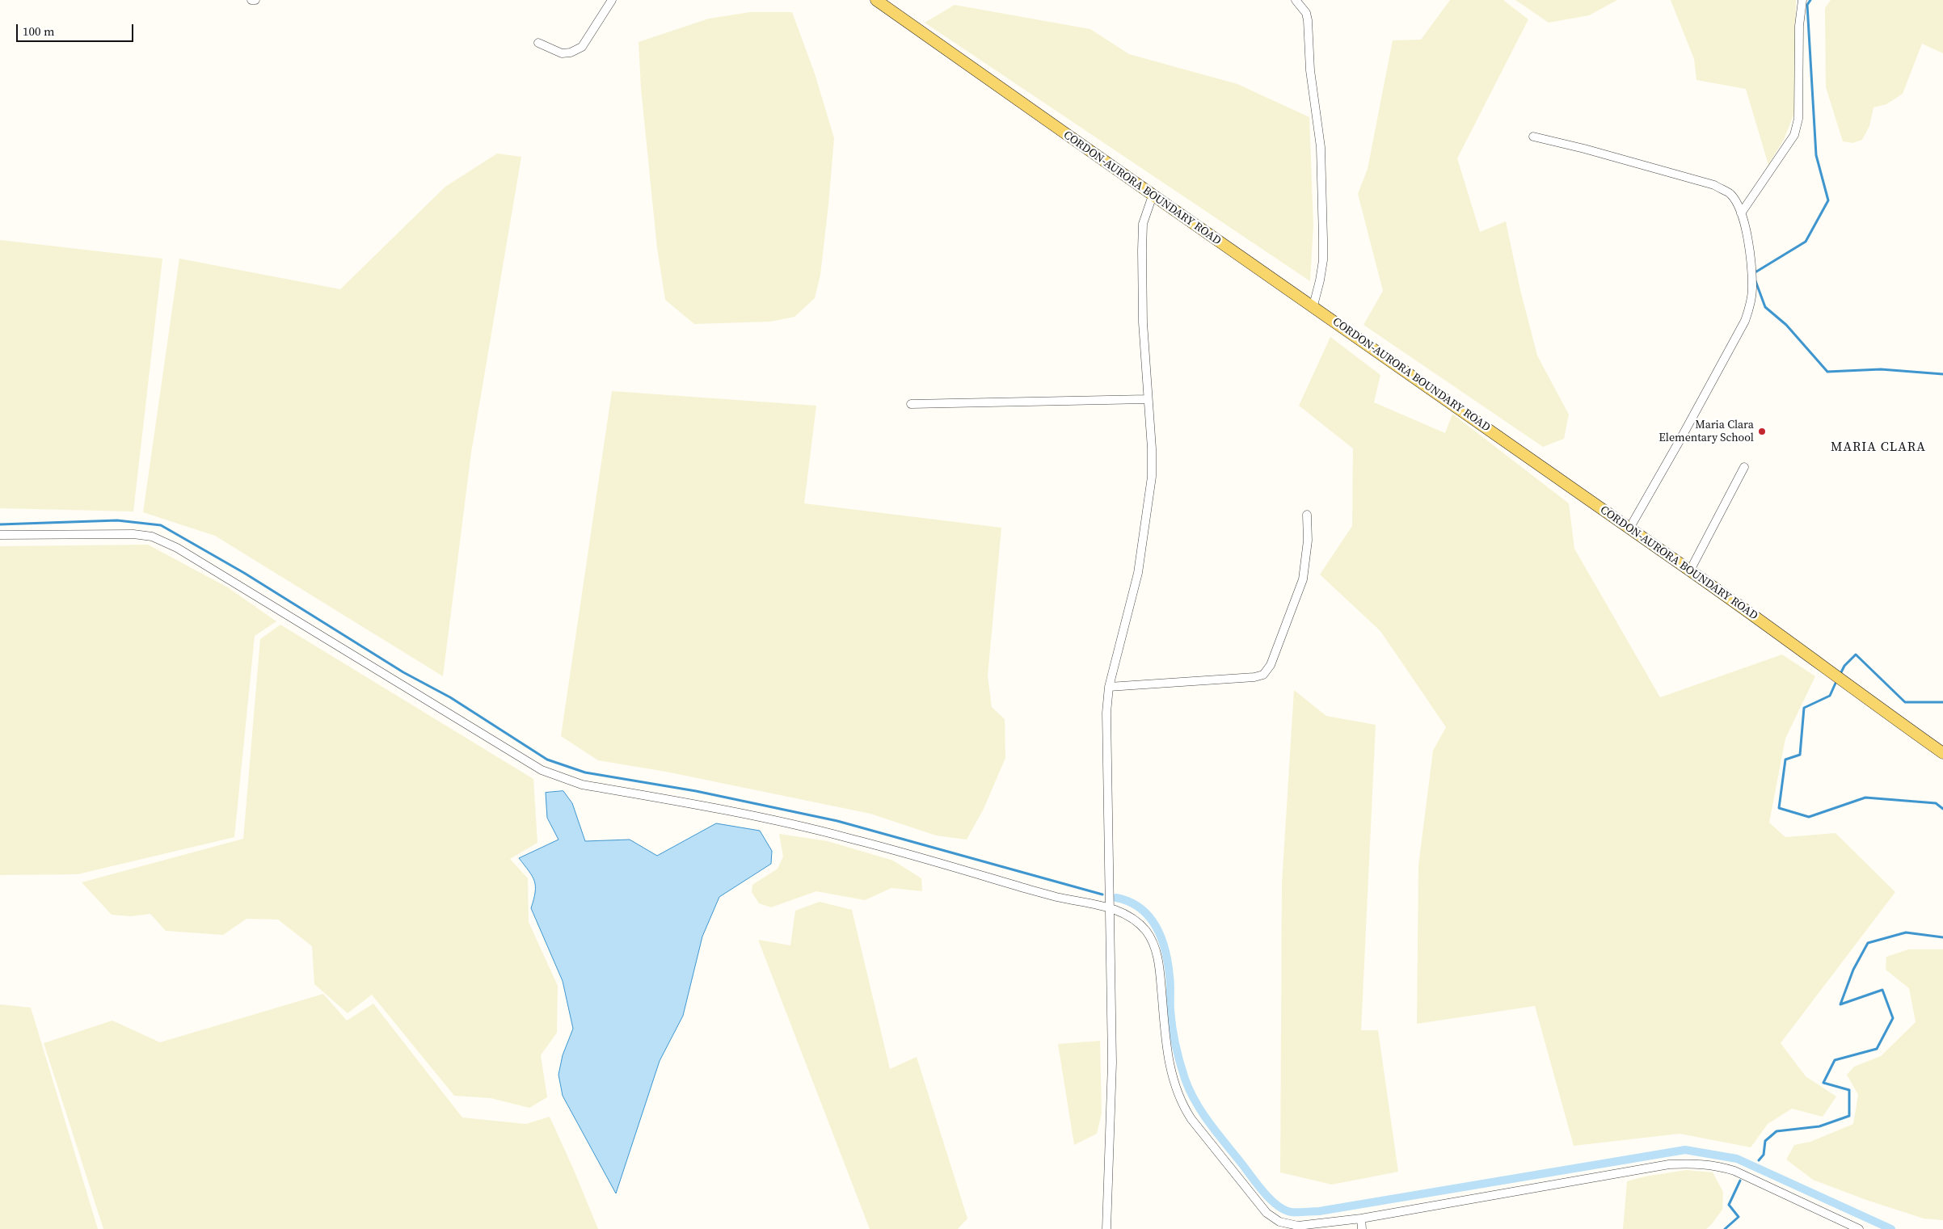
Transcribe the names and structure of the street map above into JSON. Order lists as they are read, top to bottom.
{
  "streets": {
    "main road": ["CORDON-AURORA BOUNDARY ROAD"]
  },
  "districts": ["MARIA CLARA"],
  "places": ["Maria Clara Elementary School"],
  "scale_bar": "100 m"
}
